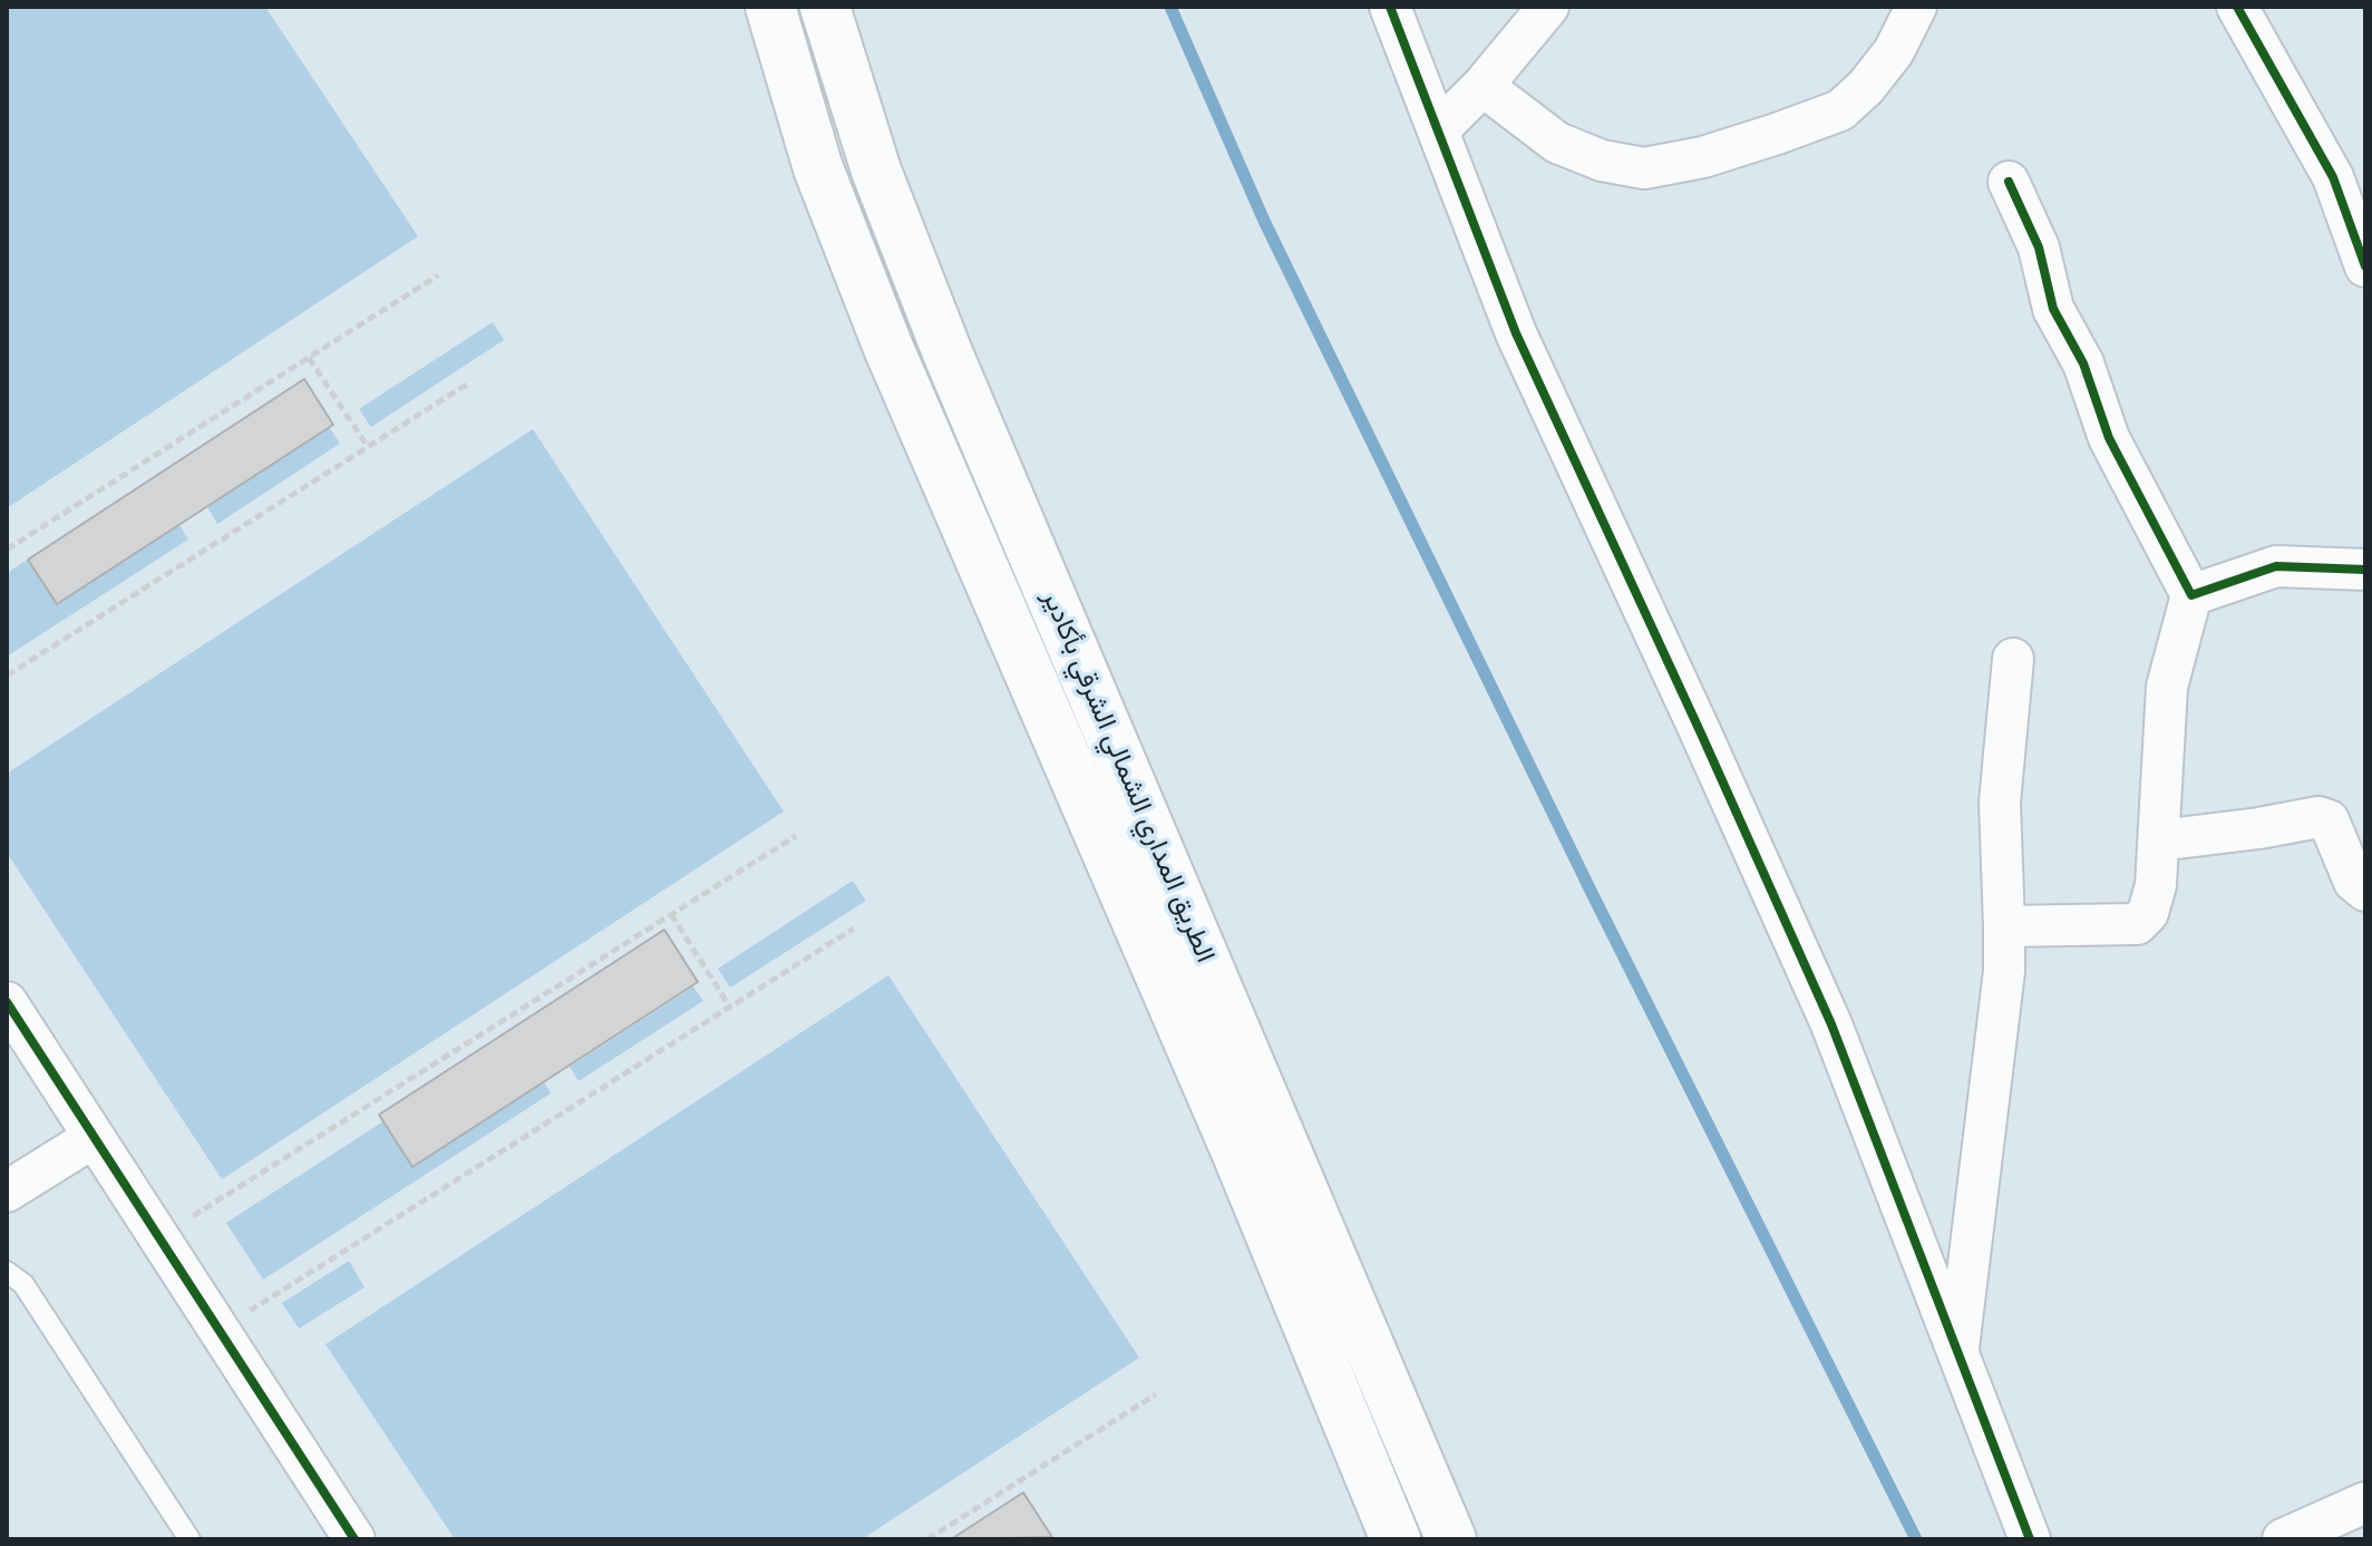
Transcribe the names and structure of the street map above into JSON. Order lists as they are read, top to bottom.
{
  "streets": {
    "highway": ["الطريق المداري الشمالي الشرقي بأكادير"]
  }
}
